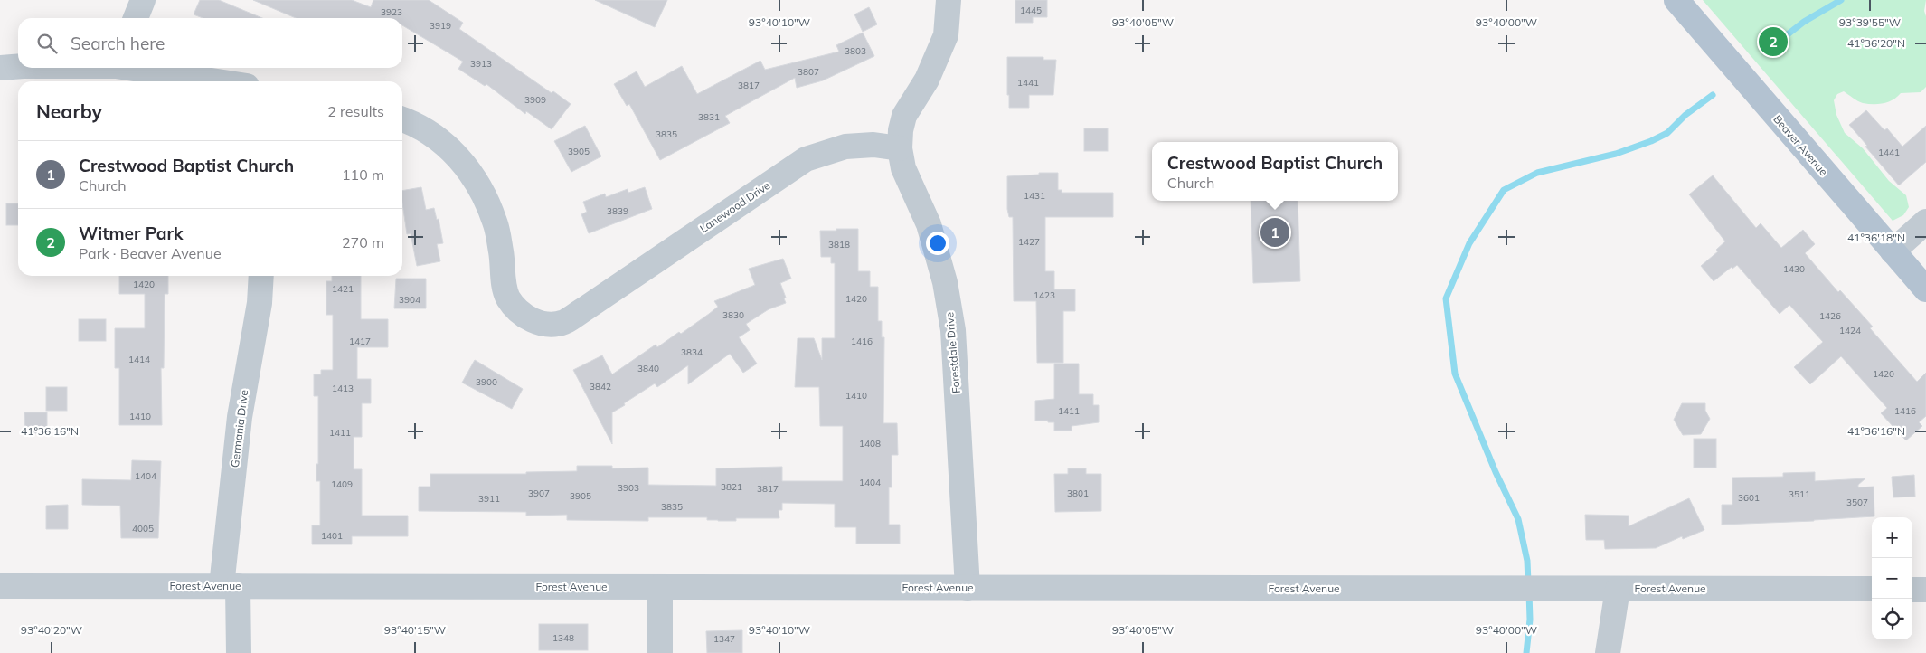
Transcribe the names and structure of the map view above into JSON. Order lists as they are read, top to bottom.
{
  "streets": {
    "main road": ["Beaver Avenue"],
    "street": [
      "Lanewood Drive",
      "Forestdale Drive",
      "Germania Drive",
      "Forest Avenue"
    ]
  },
  "crossings": [
    ["Lanewood Drive", "Forestdale Drive"],
    ["Forestdale Drive", "Forest Avenue"],
    ["Germania Drive", "Forest Avenue"]
  ],
  "house_numbers": [
    "1445",
    "3923",
    "3919",
    "3803",
    "3913",
    "3807",
    "1441",
    "3817",
    "3909",
    "3831",
    "3835",
    "3905",
    "1441",
    "1431",
    "3839",
    "1427",
    "3818",
    "1430",
    "1420",
    "1421",
    "1423",
    "1420",
    "3904",
    "3830",
    "1426",
    "1424",
    "1417",
    "1416",
    "3834",
    "1414",
    "3840",
    "1420",
    "3900",
    "3842",
    "1413",
    "1410",
    "1411",
    "1416",
    "1410",
    "1411",
    "1408",
    "1404",
    "1404",
    "1409",
    "3821",
    "3903",
    "3817",
    "3907",
    "3801",
    "3511",
    "3905",
    "3601",
    "3911",
    "3507",
    "3835",
    "4005",
    "1401",
    "1348",
    "1347"
  ],
  "page": {
    "search": "Search here",
    "pins": ["2", "1"],
    "heading": ["Nearby", "2 results"],
    "list": [
      {
        "mark": "1",
        "name": "Crestwood Baptist Church",
        "note": "Church",
        "value": "110 m"
      },
      {
        "mark": "2",
        "name": "Witmer Park",
        "note": "Park · Beaver Avenue",
        "value": "270 m"
      }
    ],
    "popup": ["Crestwood Baptist Church", "Church"],
    "map_buttons": ["+", "−"]
  },
  "coordinates": [
    "93°40'10\"W",
    "93°40'05\"W",
    "93°40'00\"W",
    "93°39'55\"W",
    "41°36'20\"N",
    "41°36'18\"N",
    "41°36'16\"N",
    "93°40'20\"W",
    "93°40'15\"W"
  ]
}
